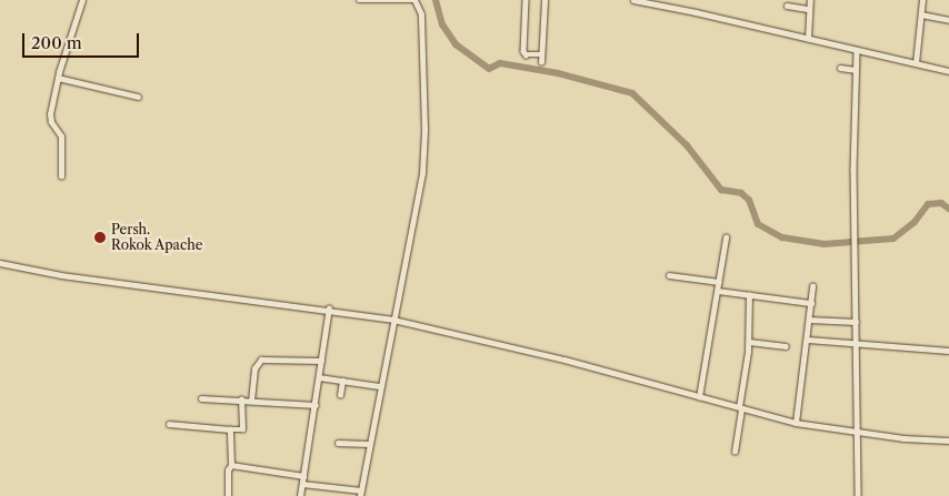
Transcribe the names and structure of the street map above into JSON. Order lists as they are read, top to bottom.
{
  "places": ["Persh. Rokok Apache"],
  "scale_bar": "200 m"
}
